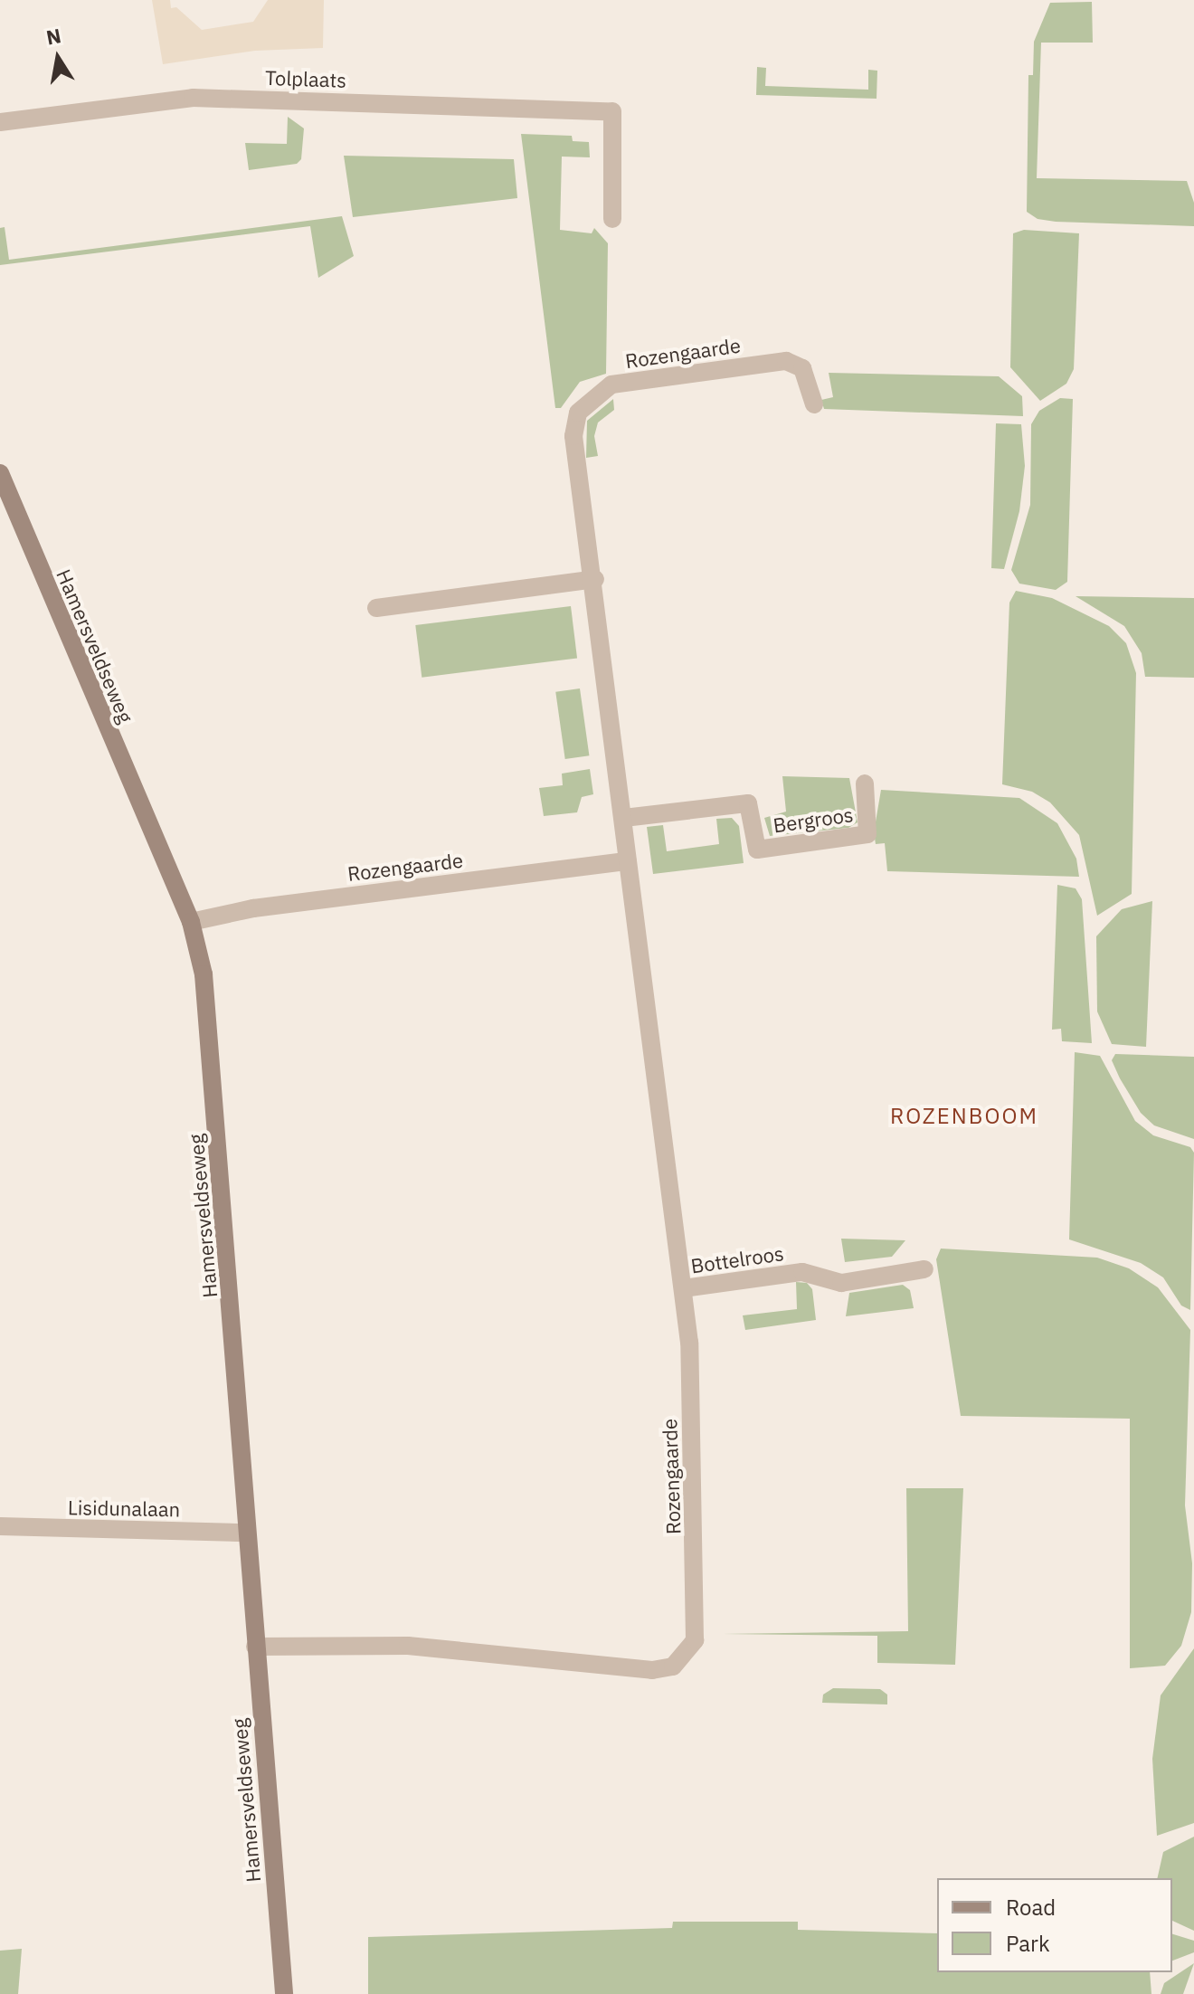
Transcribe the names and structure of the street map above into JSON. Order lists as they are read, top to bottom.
{
  "streets": {
    "street": [
      "Tolplaats",
      "Rozengaarde",
      "Hamersveldseweg",
      "Bergroos",
      "Bottelroos",
      "Lisidunalaan"
    ]
  },
  "crossings": [
    ["Rozengaarde", "Hamersveldseweg"],
    ["Rozengaarde", "Bergroos"],
    ["Rozengaarde", "Bottelroos"],
    ["Hamersveldseweg", "Lisidunalaan"]
  ],
  "districts": ["ROZENBOOM"],
  "legend": ["Road", "Park"],
  "north": "top"
}
